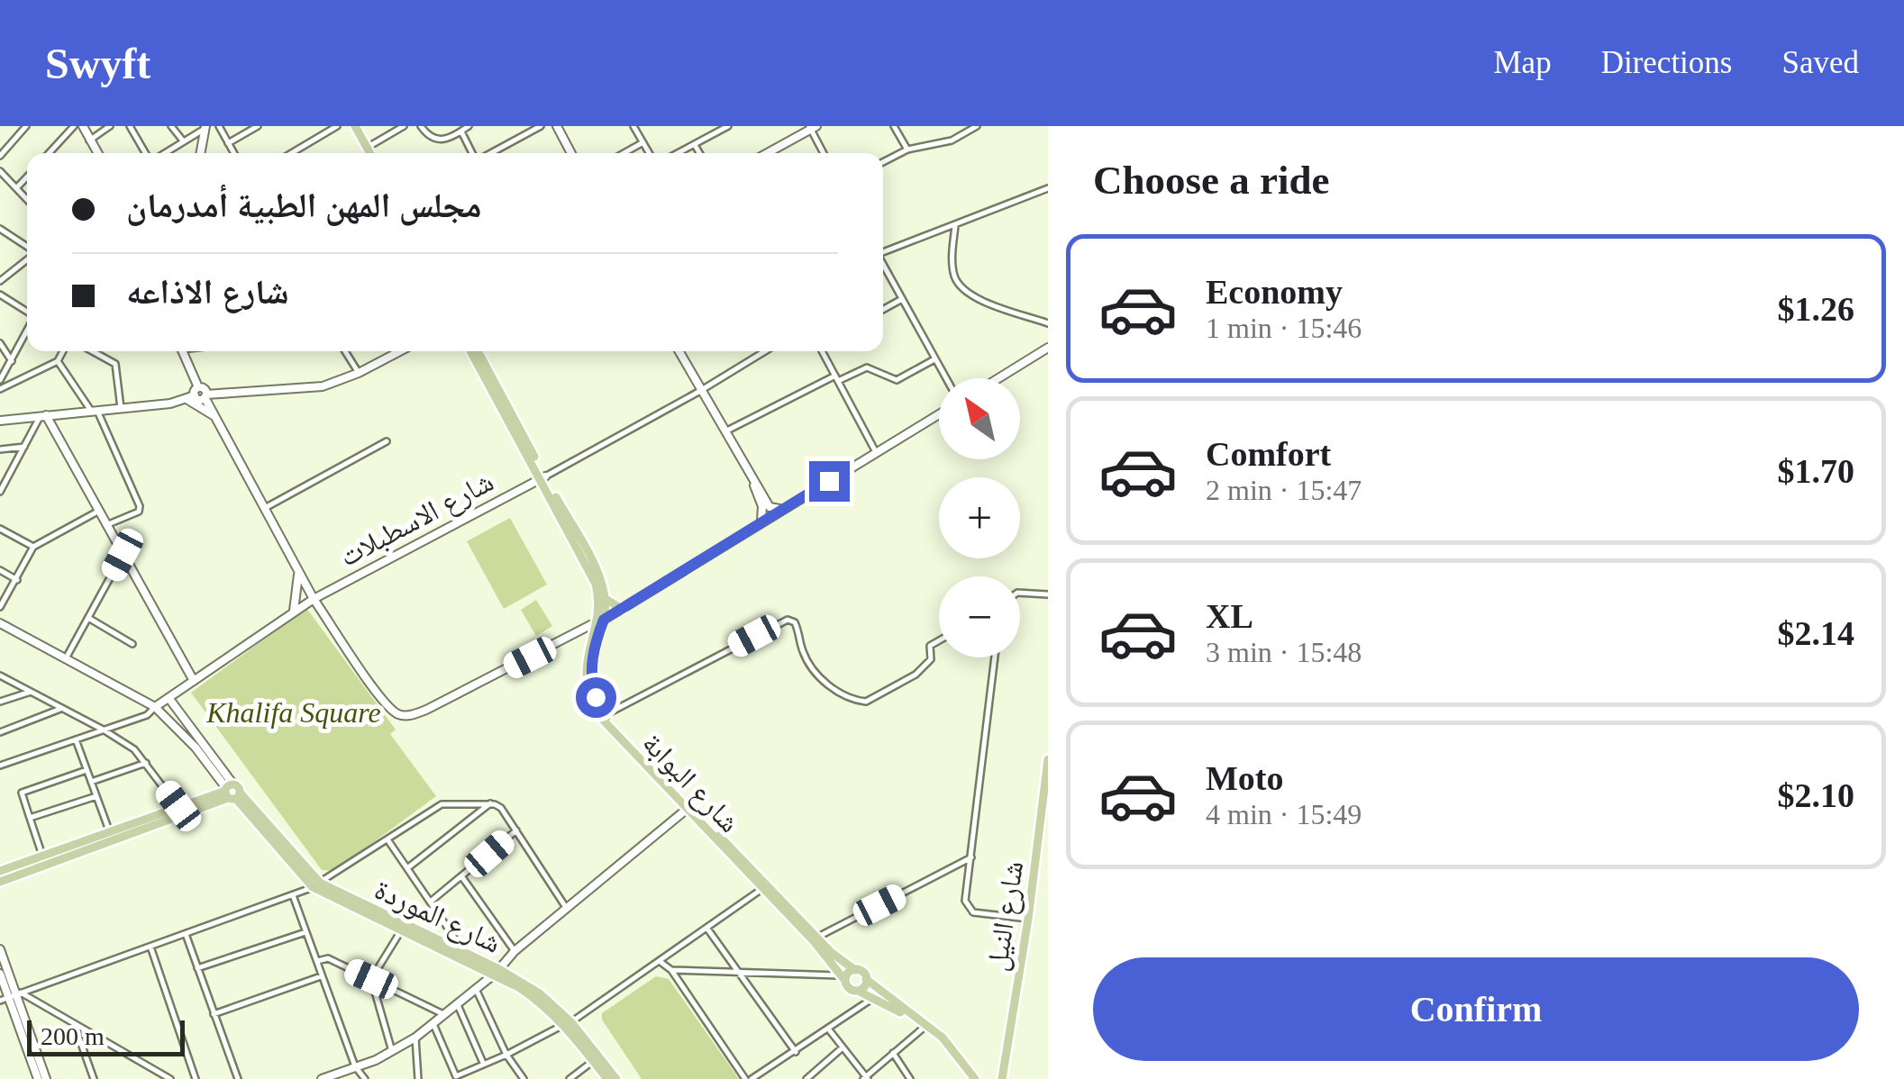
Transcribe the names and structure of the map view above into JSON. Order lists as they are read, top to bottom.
{
  "streets": {
    "main road": ["شارع البوابة", "شارع الموردة", "شارع النيل"],
    "street": ["شارع الاسطبلات"]
  },
  "crossings": [
    ["شارع الاسطبلات", "شارع البوابة"]
  ],
  "parks": ["Khalifa Square"],
  "scale_bar": "200 m",
  "north": "top left",
  "page": {
    "header": "Swyft",
    "nav": ["Map", "Directions", "Saved"],
    "heading": "Choose a ride",
    "banner": ["مجلس المهن الطبية أمدرمان", "شارع الاذاعه"],
    "list": [
      {
        "name": "Economy",
        "note": "1 min · 15:46",
        "value": "$1.26"
      },
      {
        "name": "Comfort",
        "note": "2 min · 15:47",
        "value": "$1.70"
      },
      {
        "name": "XL",
        "note": "3 min · 15:48",
        "value": "$2.14"
      },
      {
        "name": "Moto",
        "note": "4 min · 15:49",
        "value": "$2.10"
      }
    ],
    "map_buttons": ["+", "−"],
    "buttons": "Confirm",
    "scale": "200 m"
  }
}
